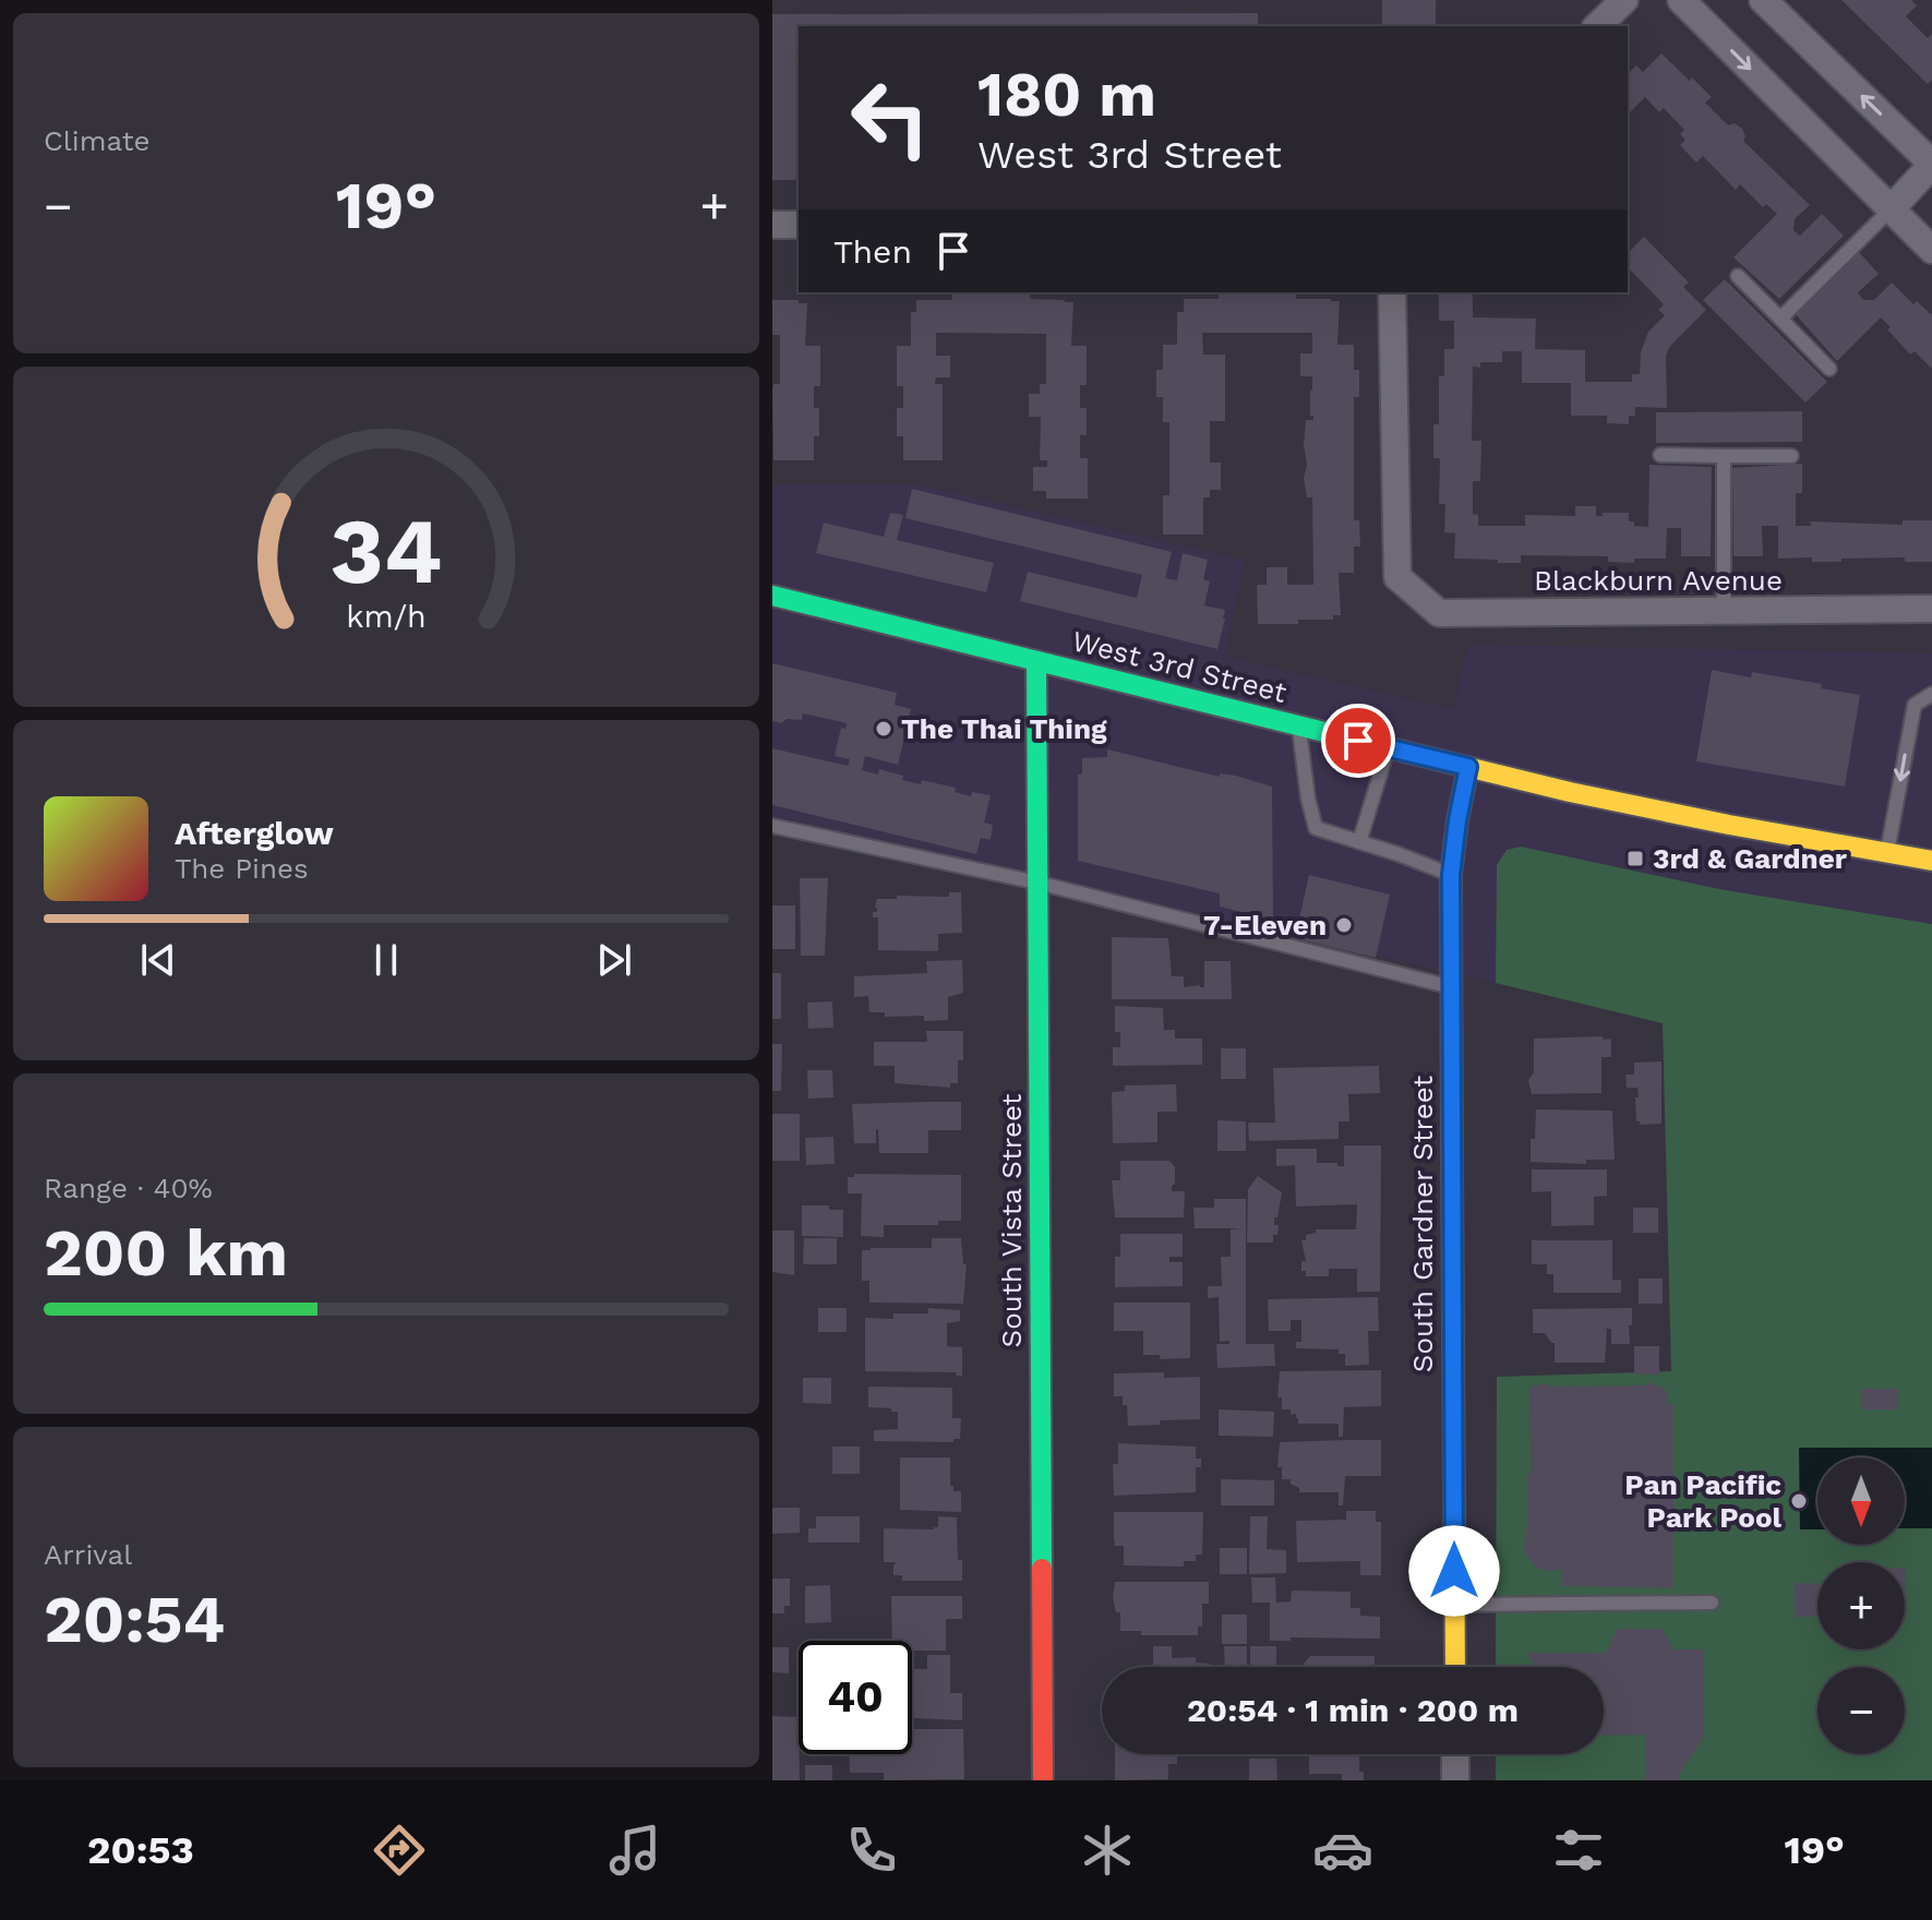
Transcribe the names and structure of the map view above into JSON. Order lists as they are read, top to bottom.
{
  "streets": {
    "street": [
      "Blackburn Avenue",
      "West 3rd Street",
      "South Vista Street",
      "South Gardner Street"
    ]
  },
  "crossings": [
    ["West 3rd Street", "South Vista Street"],
    ["West 3rd Street", "South Gardner Street"]
  ],
  "places": {
    "other": ["The Thai Thing", "7-Eleven", "Pan Pacific Park Pool"],
    "transit": ["3rd & Gardner"]
  },
  "north": "bottom",
  "page": {
    "tile": [
      "Climate",
      ["Range · 40%", "200 km"],
      ["Arrival", "20:54"]
    ],
    "turn": ["180 m", "West 3rd Street"],
    "heat": ["−", "19°", "+"],
    "then": "Then",
    "song": ["Afterglow", "The Pines"],
    "map_buttons": ["+", "−"],
    "limit": "40",
    "trip": "20:54 · 1 min · 200 m",
    "tabs": ["20:53", "19°"],
    "gauge": ["34", "km/h"]
  }
}
